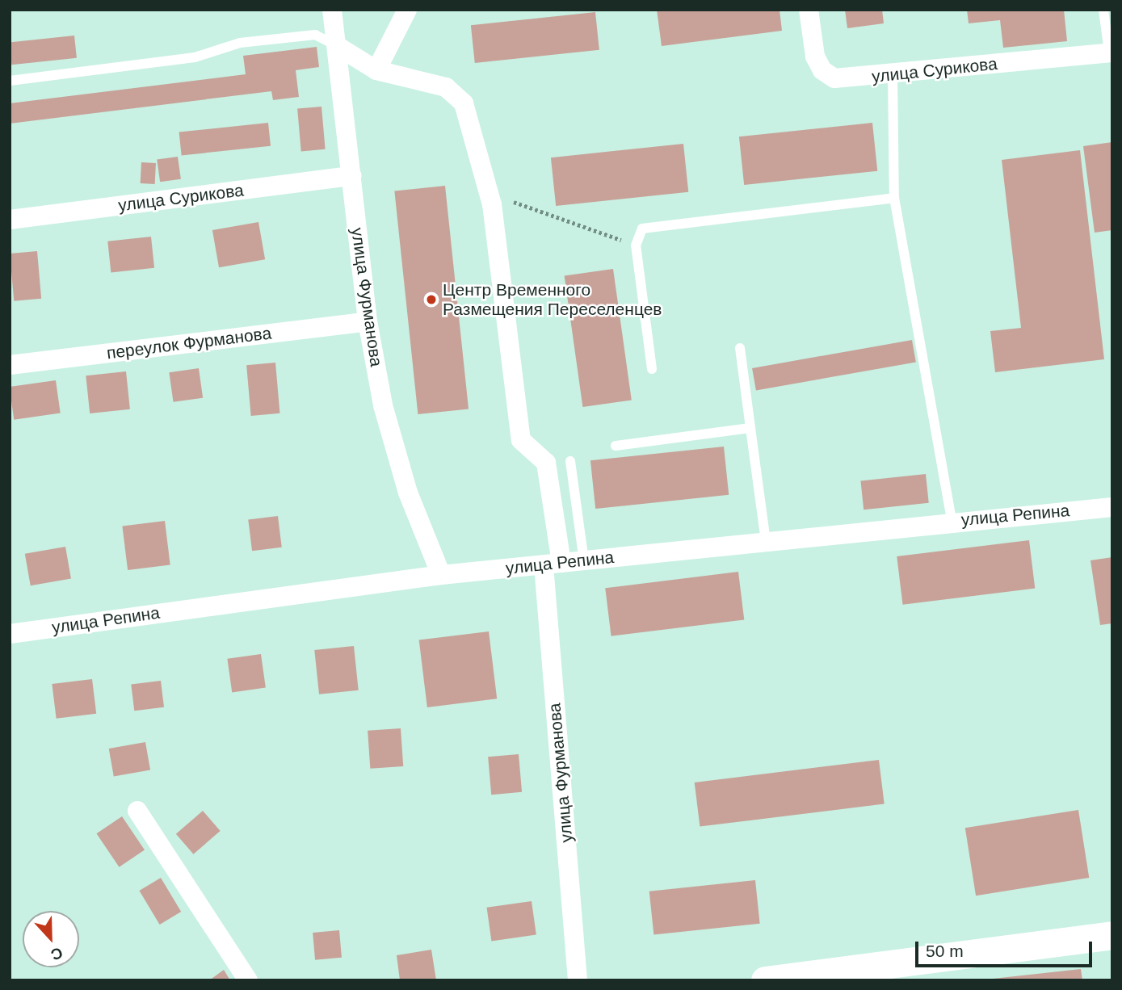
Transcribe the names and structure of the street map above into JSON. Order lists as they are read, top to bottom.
{
  "streets": {
    "street": [
      "улица Сурикова",
      "улица Фурманова",
      "переулок Фурманова",
      "улица Репина"
    ]
  },
  "crossings": [
    ["улица Сурикова", "улица Фурманова"],
    ["улица Фурманова", "переулок Фурманова"],
    ["улица Фурманова", "улица Репина"]
  ],
  "places": ["Центр Временного Размещения Переселенцев"],
  "scale_bar": "50 m",
  "north": "bottom"
}
